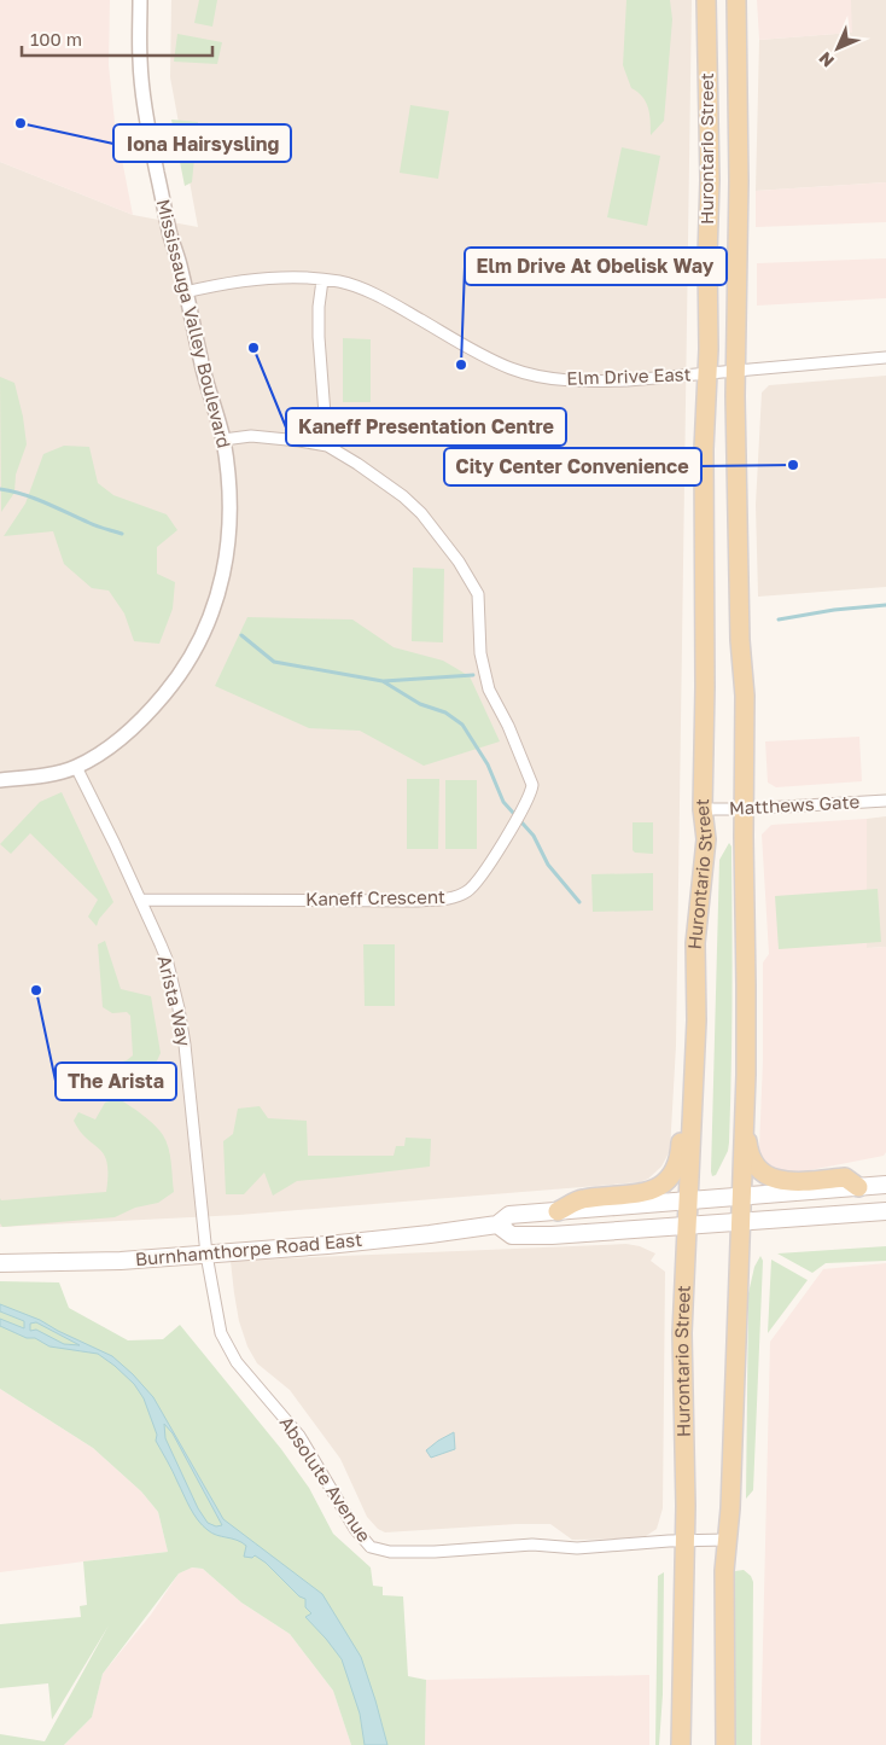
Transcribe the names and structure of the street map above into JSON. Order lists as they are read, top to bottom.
{
  "streets": {
    "main road": ["Hurontario Street", "Burnhamthorpe Road East"],
    "street": [
      "Mississauga Valley Boulevard",
      "Elm Drive East",
      "Matthews Gate",
      "Kaneff Crescent",
      "Arista Way",
      "Absolute Avenue"
    ]
  },
  "crossings": [
    ["Hurontario Street", "Elm Drive East"],
    ["Hurontario Street", "Matthews Gate"],
    ["Hurontario Street", "Burnhamthorpe Road East"],
    ["Hurontario Street", "Absolute Avenue"],
    ["Mississauga Valley Boulevard", "Elm Drive East"],
    ["Mississauga Valley Boulevard", "Kaneff Crescent"],
    ["Mississauga Valley Boulevard", "Arista Way"],
    ["Kaneff Crescent", "Arista Way"],
    ["Arista Way", "Burnhamthorpe Road East"],
    ["Arista Way", "Absolute Avenue"],
    ["Burnhamthorpe Road East", "Absolute Avenue"]
  ],
  "places": [
    "Iona Hairsysling",
    "Kaneff Presentation Centre",
    "Elm Drive At Obelisk Way",
    "City Center Convenience",
    "The Arista"
  ],
  "scale_bar": "100 m",
  "north": "bottom left"
}
